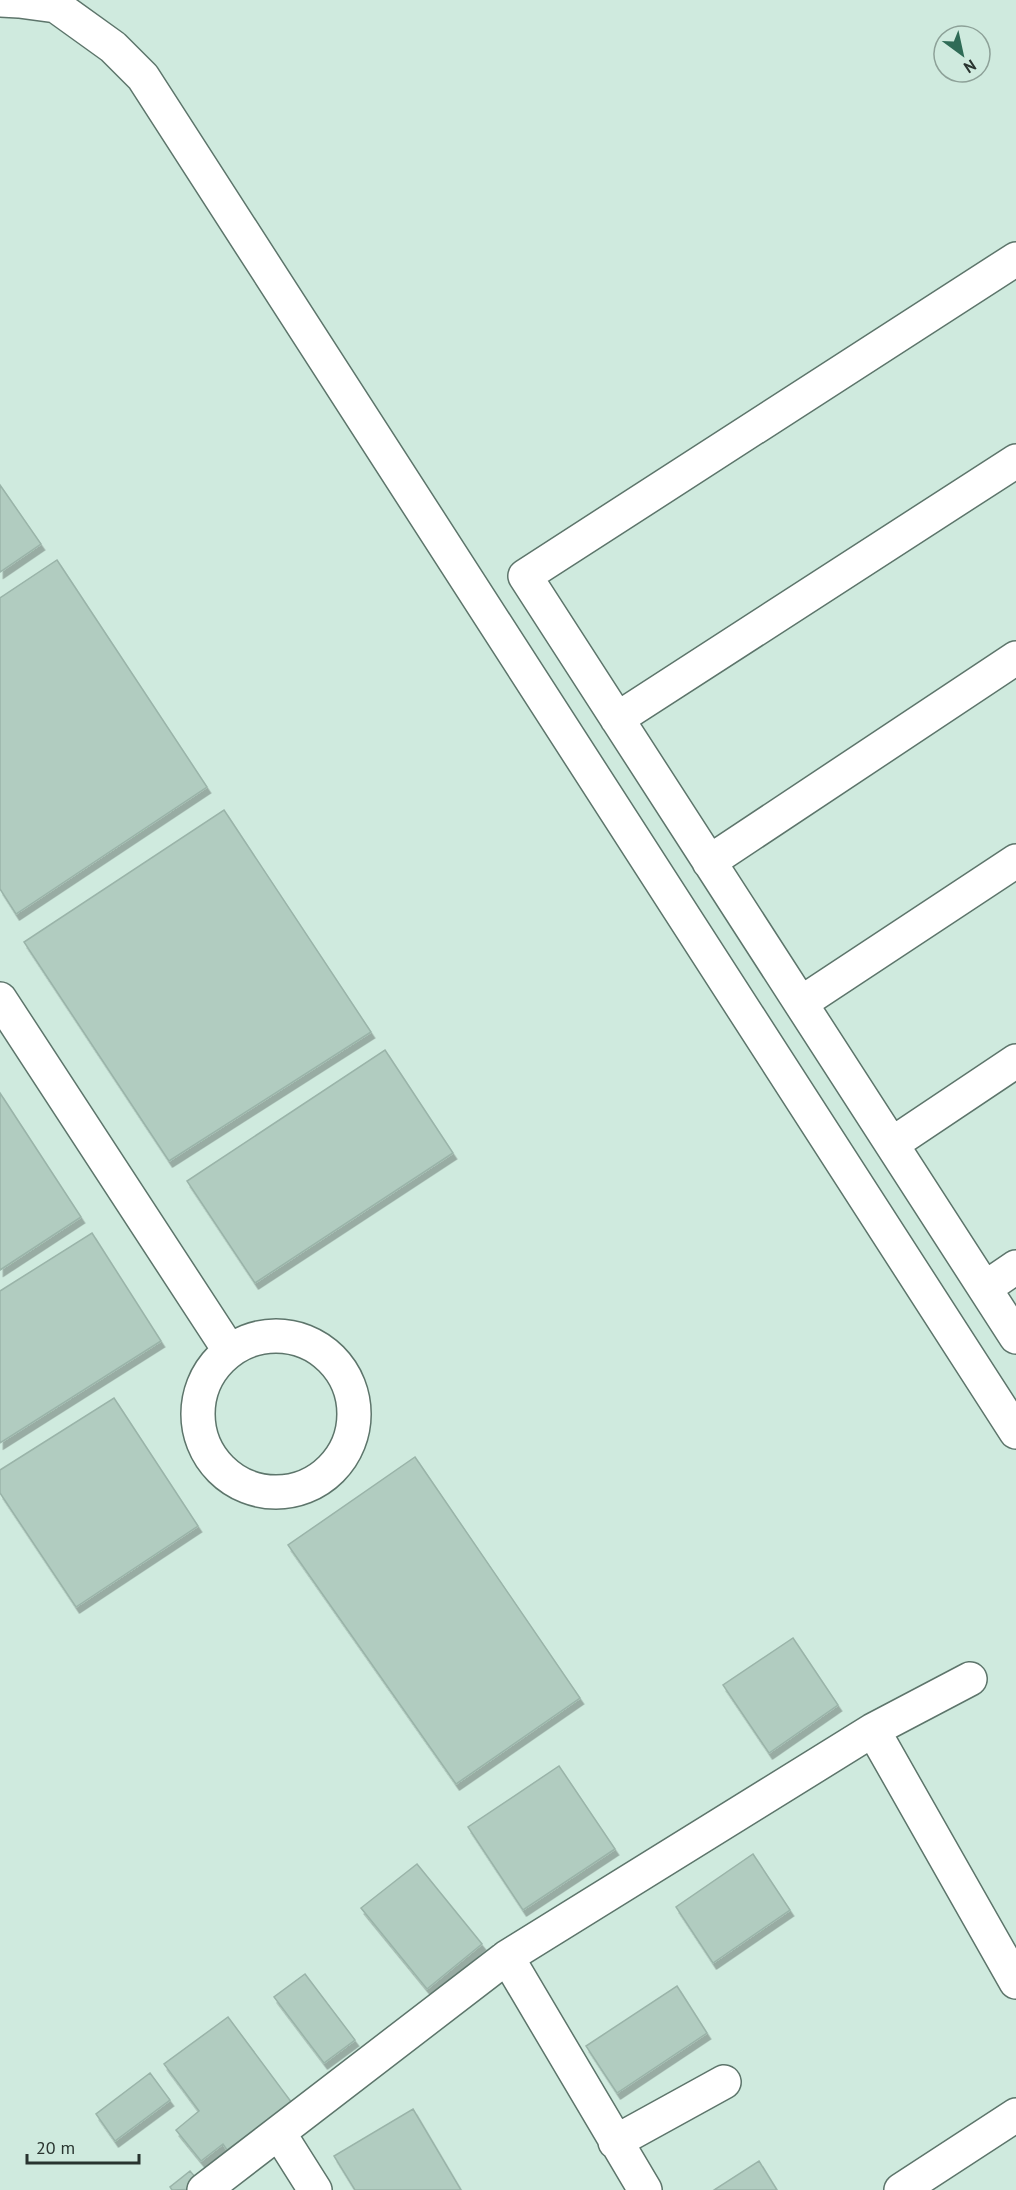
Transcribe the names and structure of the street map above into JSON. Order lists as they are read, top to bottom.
{
  "scale_bar": "20 m",
  "north": "bottom right"
}
